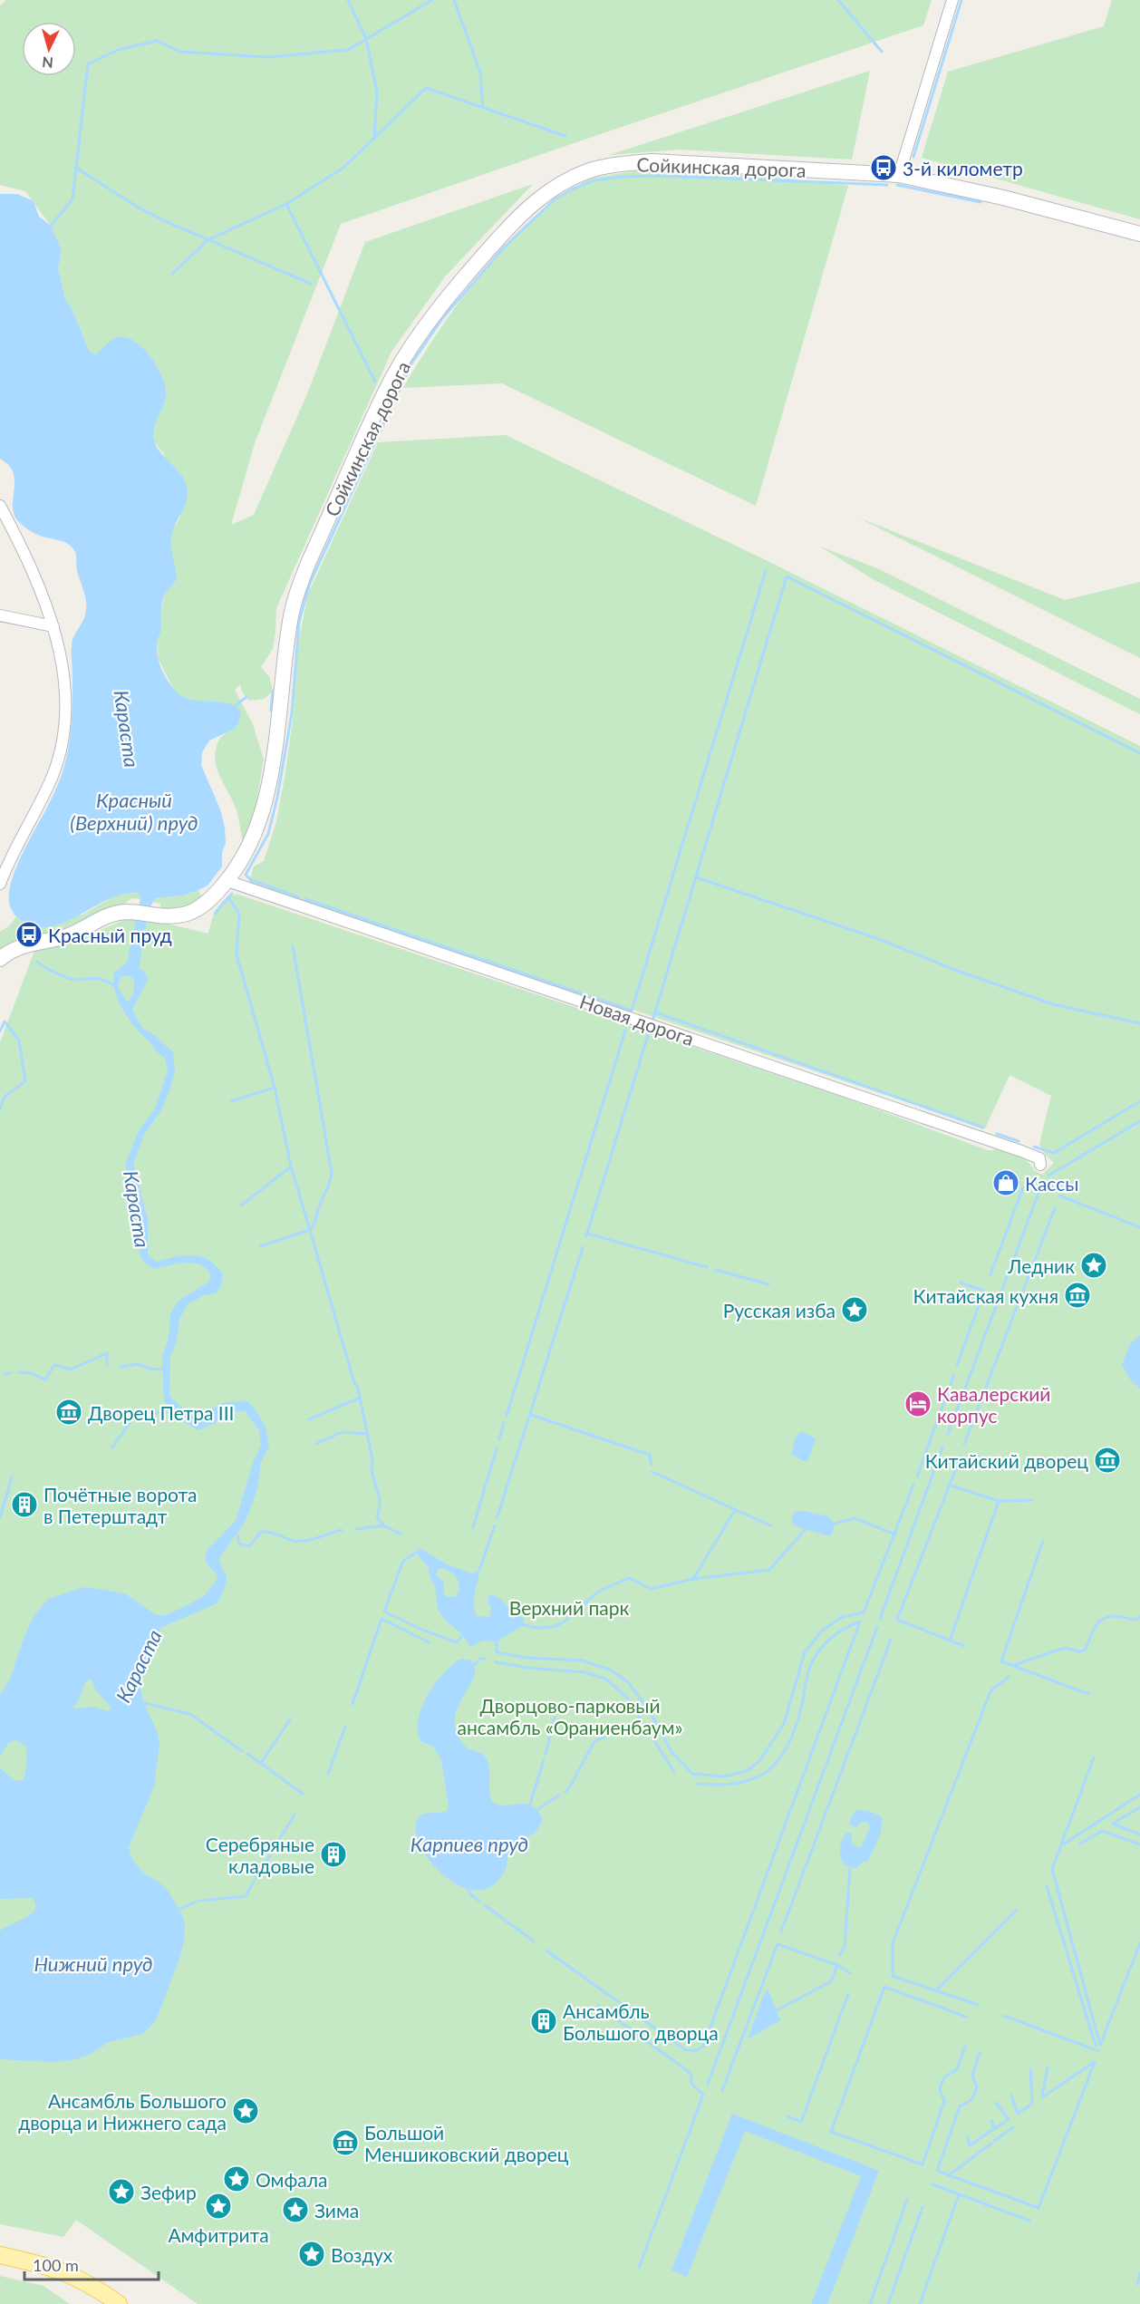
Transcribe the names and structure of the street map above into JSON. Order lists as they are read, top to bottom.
{
  "streets": {
    "main road": ["Сойкинская дорога"],
    "street": ["Новая дорога"]
  },
  "crossings": [
    ["Сойкинская дорога", "Новая дорога"]
  ],
  "water": [
    "Караста",
    "Красный (Верхний) пруд",
    "Карпиев пруд",
    "Нижний пруд"
  ],
  "parks": ["Верхний парк", "Дворцово-парковый ансамбль «Ораниенбаум»"],
  "places": {
    "bus stop": ["3-й километр", "Красный пруд"],
    "shop": ["Кассы"],
    "place": [
      "Ледник",
      "Русская изба",
      "Ансамбль Большого дворца и Нижнего сада",
      "Омфала",
      "Зефир",
      "Амфитрита",
      "Зима",
      "Воздух"
    ],
    "museum": [
      "Китайская кухня",
      "Дворец Петра III",
      "Китайский дворец",
      "Большой Меншиковский дворец"
    ],
    "hotel": ["Кавалерский корпус"],
    "building": ["Почётные ворота в Петерштадт", "Серебряные кладовые", "Ансамбль Большого дворца"]
  },
  "scale_bar": "100 m",
  "north": "bottom"
}
